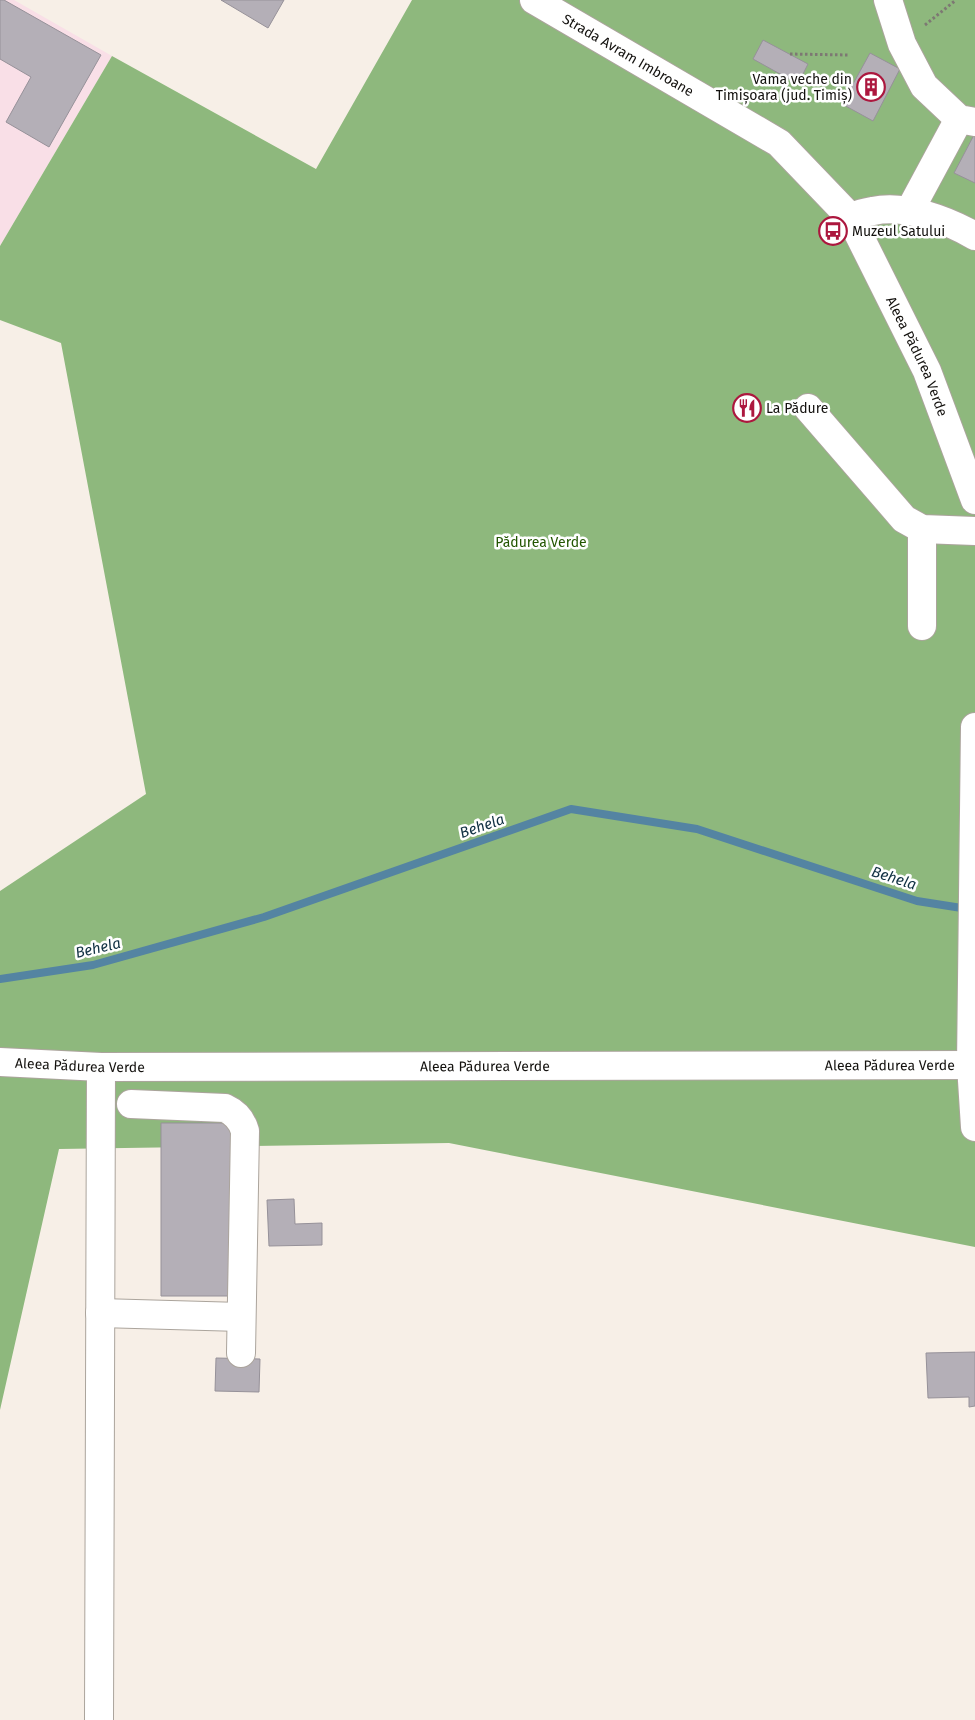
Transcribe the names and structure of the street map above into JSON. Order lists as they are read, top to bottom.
{
  "streets": {
    "street": ["Strada Avram Imbroane", "Aleea Pădurea Verde"]
  },
  "crossings": [
    ["Strada Avram Imbroane", "Aleea Pădurea Verde"]
  ],
  "water": ["Behela"],
  "parks": ["Pădurea Verde"],
  "places": {
    "building": ["Vama veche din Timișoara (jud. Timiș)"],
    "bus stop": ["Muzeul Satului"],
    "restaurant": ["La Pădure"]
  }
}
